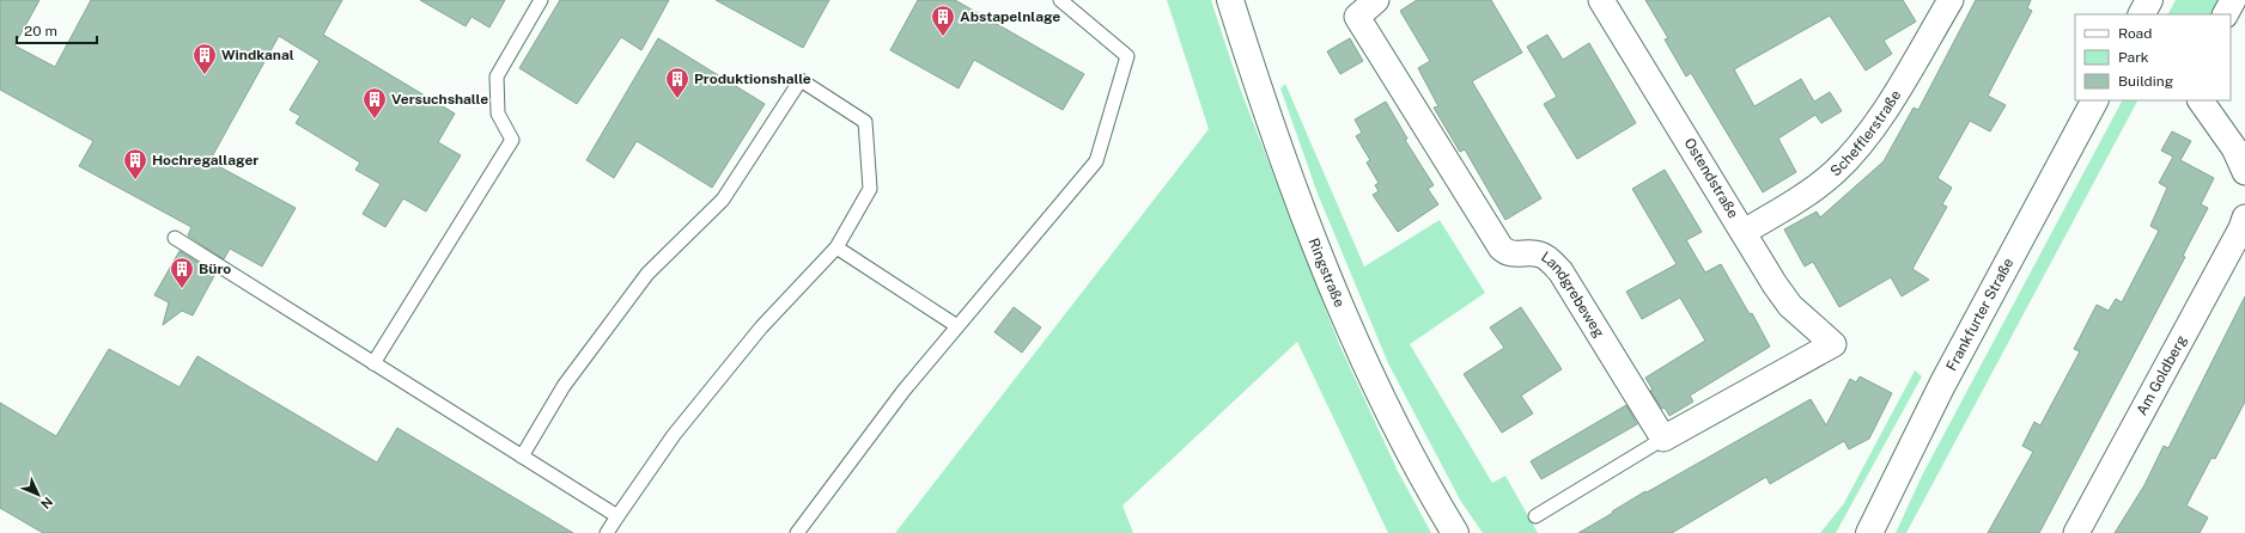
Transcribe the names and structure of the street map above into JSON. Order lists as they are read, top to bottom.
{
  "streets": {
    "main road": ["Ringstraße", "Frankfurter Straße"],
    "street": [
      "Schefflerstraße",
      "Ostendstraße",
      "Landgrebeweg",
      "Am Goldberg"
    ]
  },
  "crossings": [
    ["Schefflerstraße", "Ostendstraße"],
    ["Ostendstraße", "Landgrebeweg"]
  ],
  "places": {
    "building": [
      "Abstapelnlage",
      "Windkanal",
      "Produktionshalle",
      "Versuchshalle",
      "Hochregallager",
      "Büro"
    ]
  },
  "legend": ["Road", "Park", "Building"],
  "scale_bar": "20 m",
  "north": "bottom right"
}
